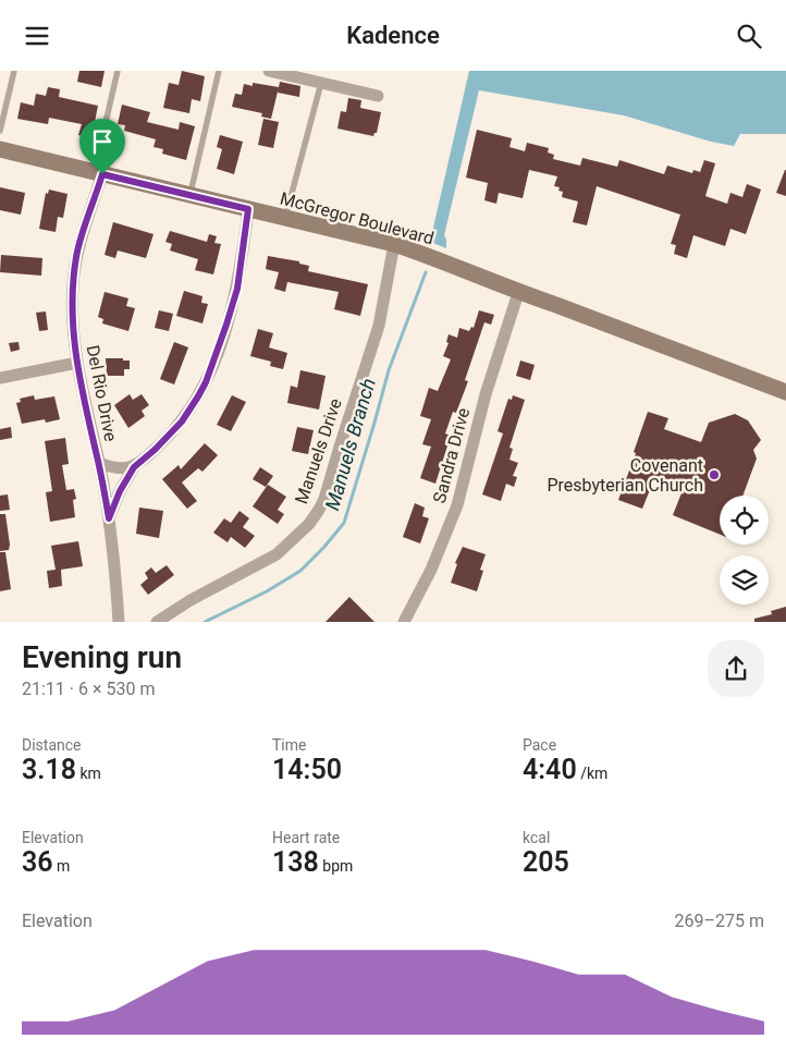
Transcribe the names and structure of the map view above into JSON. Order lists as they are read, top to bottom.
{
  "streets": {
    "main road": ["McGregor Boulevard"],
    "street": ["Del Rio Drive", "Manuels Drive", "Sandra Drive"]
  },
  "crossings": [
    ["McGregor Boulevard", "Del Rio Drive"],
    ["McGregor Boulevard", "Manuels Drive"],
    ["McGregor Boulevard", "Sandra Drive"]
  ],
  "water": ["Manuels Branch"],
  "places": ["Covenant Presbyterian Church"],
  "page": {
    "header": "Kadence",
    "heading": ["Evening run", "21:11 · 6 × 530 m"],
    "stats": [
      ["Distance", "3.18 km"],
      ["Time", "14:50"],
      ["Pace", "4:40 /km"],
      ["Elevation", "36 m"],
      ["Heart rate", "138 bpm"],
      ["kcal", "205"]
    ],
    "chart": ["Elevation", "269–275 m"]
  }
}
